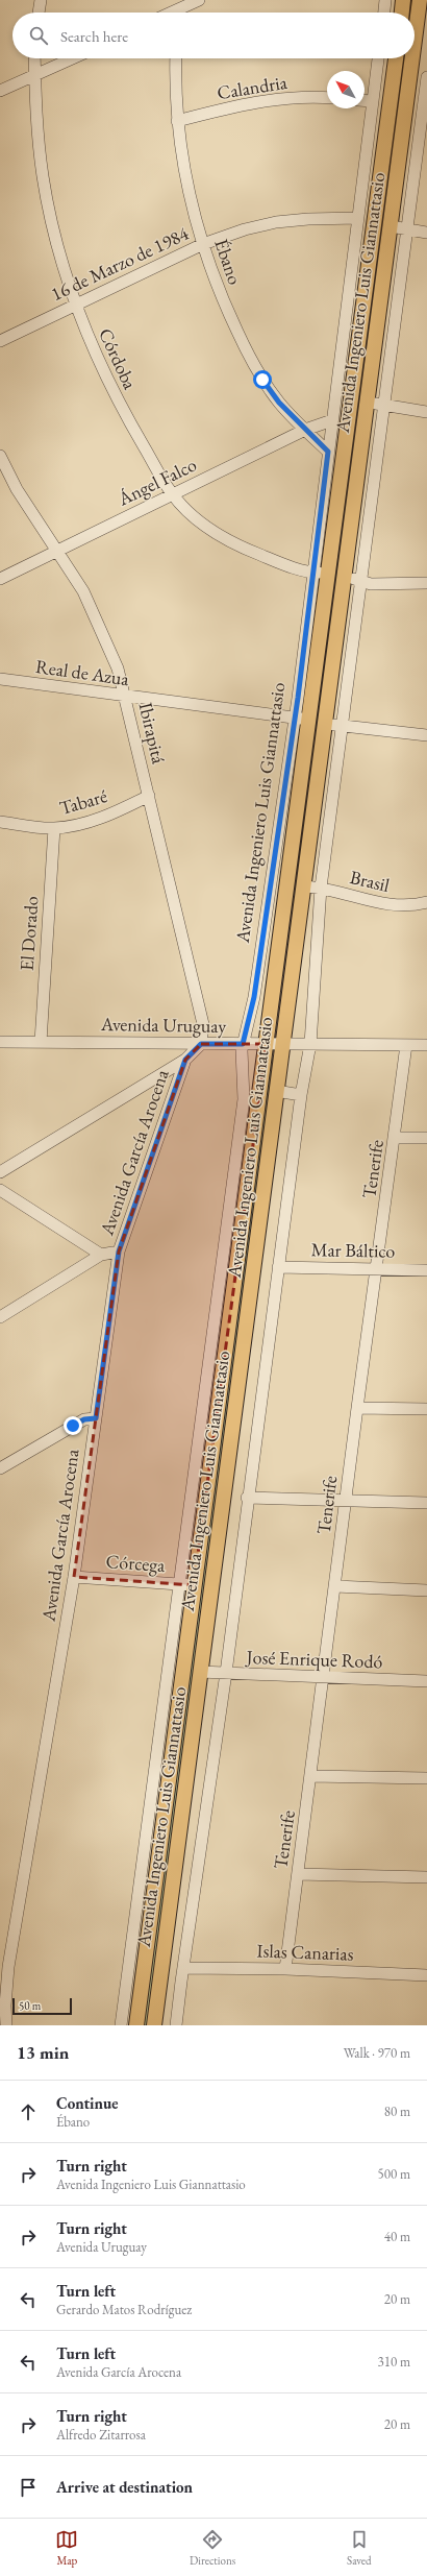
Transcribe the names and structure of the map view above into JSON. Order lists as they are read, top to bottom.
{
  "streets": {
    "main road": ["Avenida Ingeniero Luis Giannattasio"],
    "street": [
      "Calandria",
      "Ébano",
      "16 de Marzo de 1984",
      "Córdoba",
      "Ángel Falco",
      "Real de Azua",
      "Ibirapitá",
      "Tabaré",
      "Brasil",
      "El Dorado",
      "Avenida Uruguay",
      "Avenida García Arocena",
      "Tenerife",
      "Mar Báltico",
      "Córcega",
      "José Enrique Rodó",
      "Islas Canarias"
    ]
  },
  "crossings": [
    ["Calandria", "Ébano"],
    ["Ébano", "16 de Marzo de 1984"],
    ["Ébano", "Avenida Ingeniero Luis Giannattasio"],
    ["Ébano", "Ángel Falco"],
    ["16 de Marzo de 1984", "Avenida Ingeniero Luis Giannattasio"],
    ["16 de Marzo de 1984", "Córdoba"],
    ["Avenida Ingeniero Luis Giannattasio", "Córdoba"],
    ["Avenida Ingeniero Luis Giannattasio", "Ángel Falco"],
    ["Avenida Ingeniero Luis Giannattasio", "Real de Azua"],
    ["Avenida Ingeniero Luis Giannattasio", "Brasil"],
    ["Avenida Ingeniero Luis Giannattasio", "Avenida Uruguay"],
    ["Avenida Ingeniero Luis Giannattasio", "Mar Báltico"],
    ["Avenida Ingeniero Luis Giannattasio", "Córcega"],
    ["Avenida Ingeniero Luis Giannattasio", "José Enrique Rodó"],
    ["Avenida Ingeniero Luis Giannattasio", "Islas Canarias"],
    ["Córdoba", "Ángel Falco"],
    ["Ángel Falco", "Ibirapitá"],
    ["Real de Azua", "Ibirapitá"],
    ["Ibirapitá", "Tabaré"],
    ["Ibirapitá", "Avenida Uruguay"],
    ["Tabaré", "El Dorado"],
    ["El Dorado", "Avenida Uruguay"],
    ["Avenida Uruguay", "Tenerife"],
    ["Avenida García Arocena", "Córcega"],
    ["Tenerife", "Mar Báltico"],
    ["Tenerife", "José Enrique Rodó"],
    ["Tenerife", "Islas Canarias"]
  ],
  "scale_bar": "50 m",
  "north": "top left",
  "page": {
    "search": "Search here",
    "scale": "50 m",
    "heading": ["13 min", "Walk · 970 m"],
    "list": [
      ["Continue", "Ébano", "80 m"],
      ["Turn right", "Avenida Ingeniero Luis Giannattasio", "500 m"],
      ["Turn right", "Avenida Uruguay", "40 m"],
      ["Turn left", "Gerardo Matos Rodríguez", "20 m"],
      ["Turn left", "Avenida García Arocena", "310 m"],
      ["Turn right", "Alfredo Zitarrosa", "20 m"],
      "Arrive at destination"
    ],
    "nav": ["Map", "Directions", "Saved"]
  }
}
